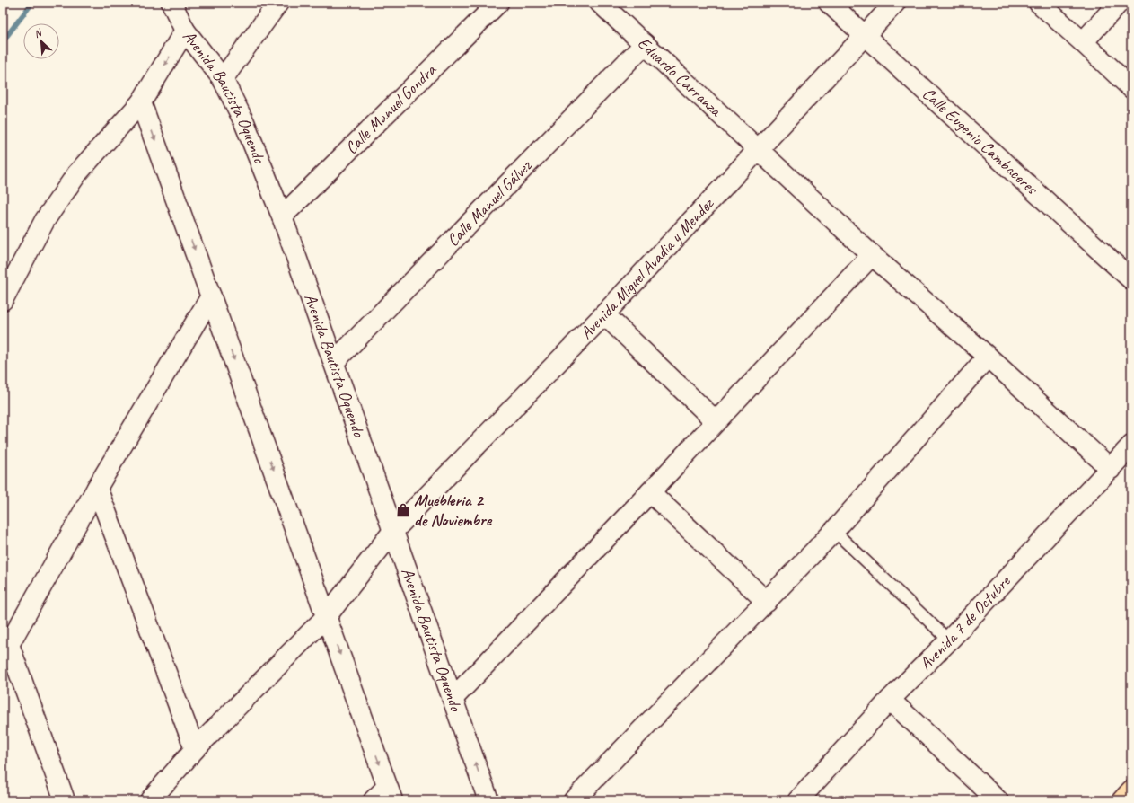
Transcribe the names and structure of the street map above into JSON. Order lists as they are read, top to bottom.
{
  "streets": {
    "street": [
      "Eduardo Carranza",
      "Avenida Bautista Oquendo",
      "Calle Manuel Gondra",
      "Calle Eugenio Cambaceres",
      "Calle Manuel Gálvez",
      "Avenida Miguel Avadia y Mendez",
      "Avenida 7 de Octubre"
    ]
  },
  "crossings": [
    ["Eduardo Carranza", "Calle Manuel Gálvez"],
    ["Eduardo Carranza", "Avenida Miguel Avadia y Mendez"],
    ["Eduardo Carranza", "Avenida 7 de Octubre"],
    ["Avenida Bautista Oquendo", "Calle Manuel Gondra"],
    ["Avenida Bautista Oquendo", "Calle Manuel Gálvez"],
    ["Avenida Bautista Oquendo", "Avenida Miguel Avadia y Mendez"],
    ["Calle Eugenio Cambaceres", "Avenida Miguel Avadia y Mendez"]
  ],
  "places": {
    "shop": ["Muebleria 2 de Noviembre"]
  },
  "north": "top left"
}
